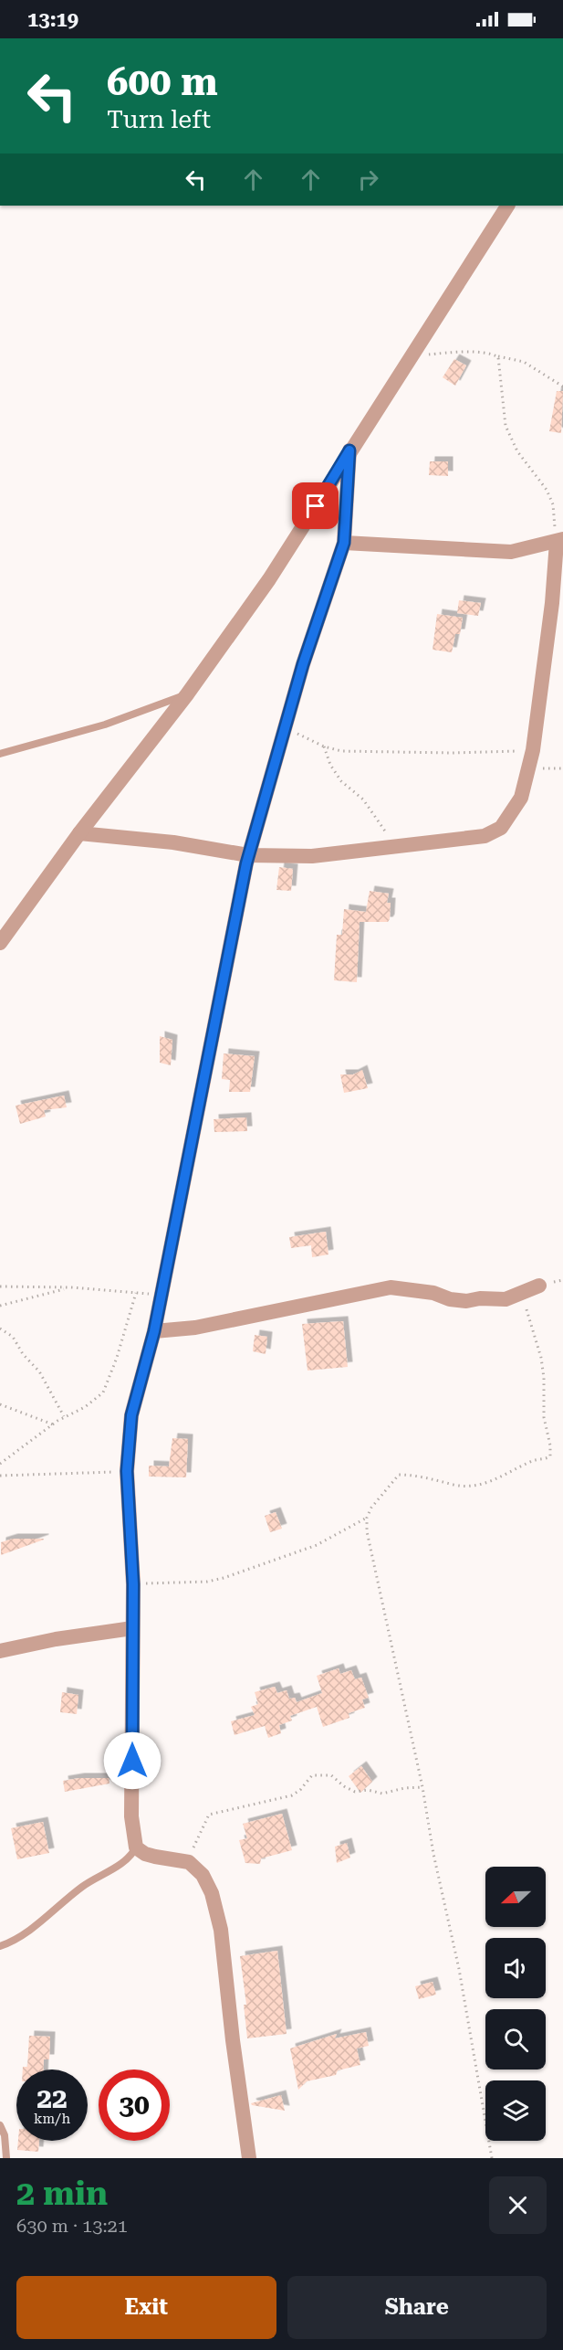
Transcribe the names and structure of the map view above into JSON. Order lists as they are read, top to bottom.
{
  "north": "left",
  "page": {
    "status": "13:19",
    "turn": ["600 m", "Turn left"],
    "speed": "22 km/h",
    "limit": "30",
    "heading": ["2 min", "630 m · 13:21"],
    "buttons": ["Exit", "Share"]
  }
}
